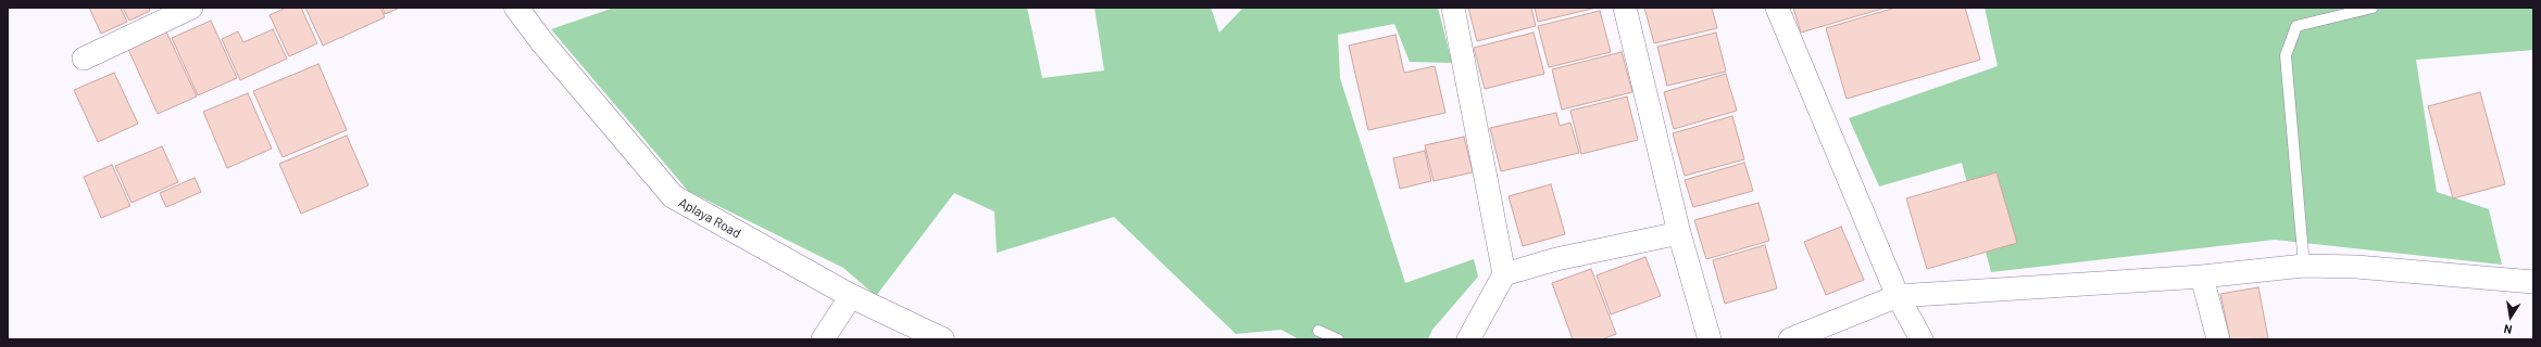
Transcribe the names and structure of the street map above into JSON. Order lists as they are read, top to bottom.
{
  "streets": {
    "street": ["Aplaya Road"]
  },
  "north": "bottom"
}
